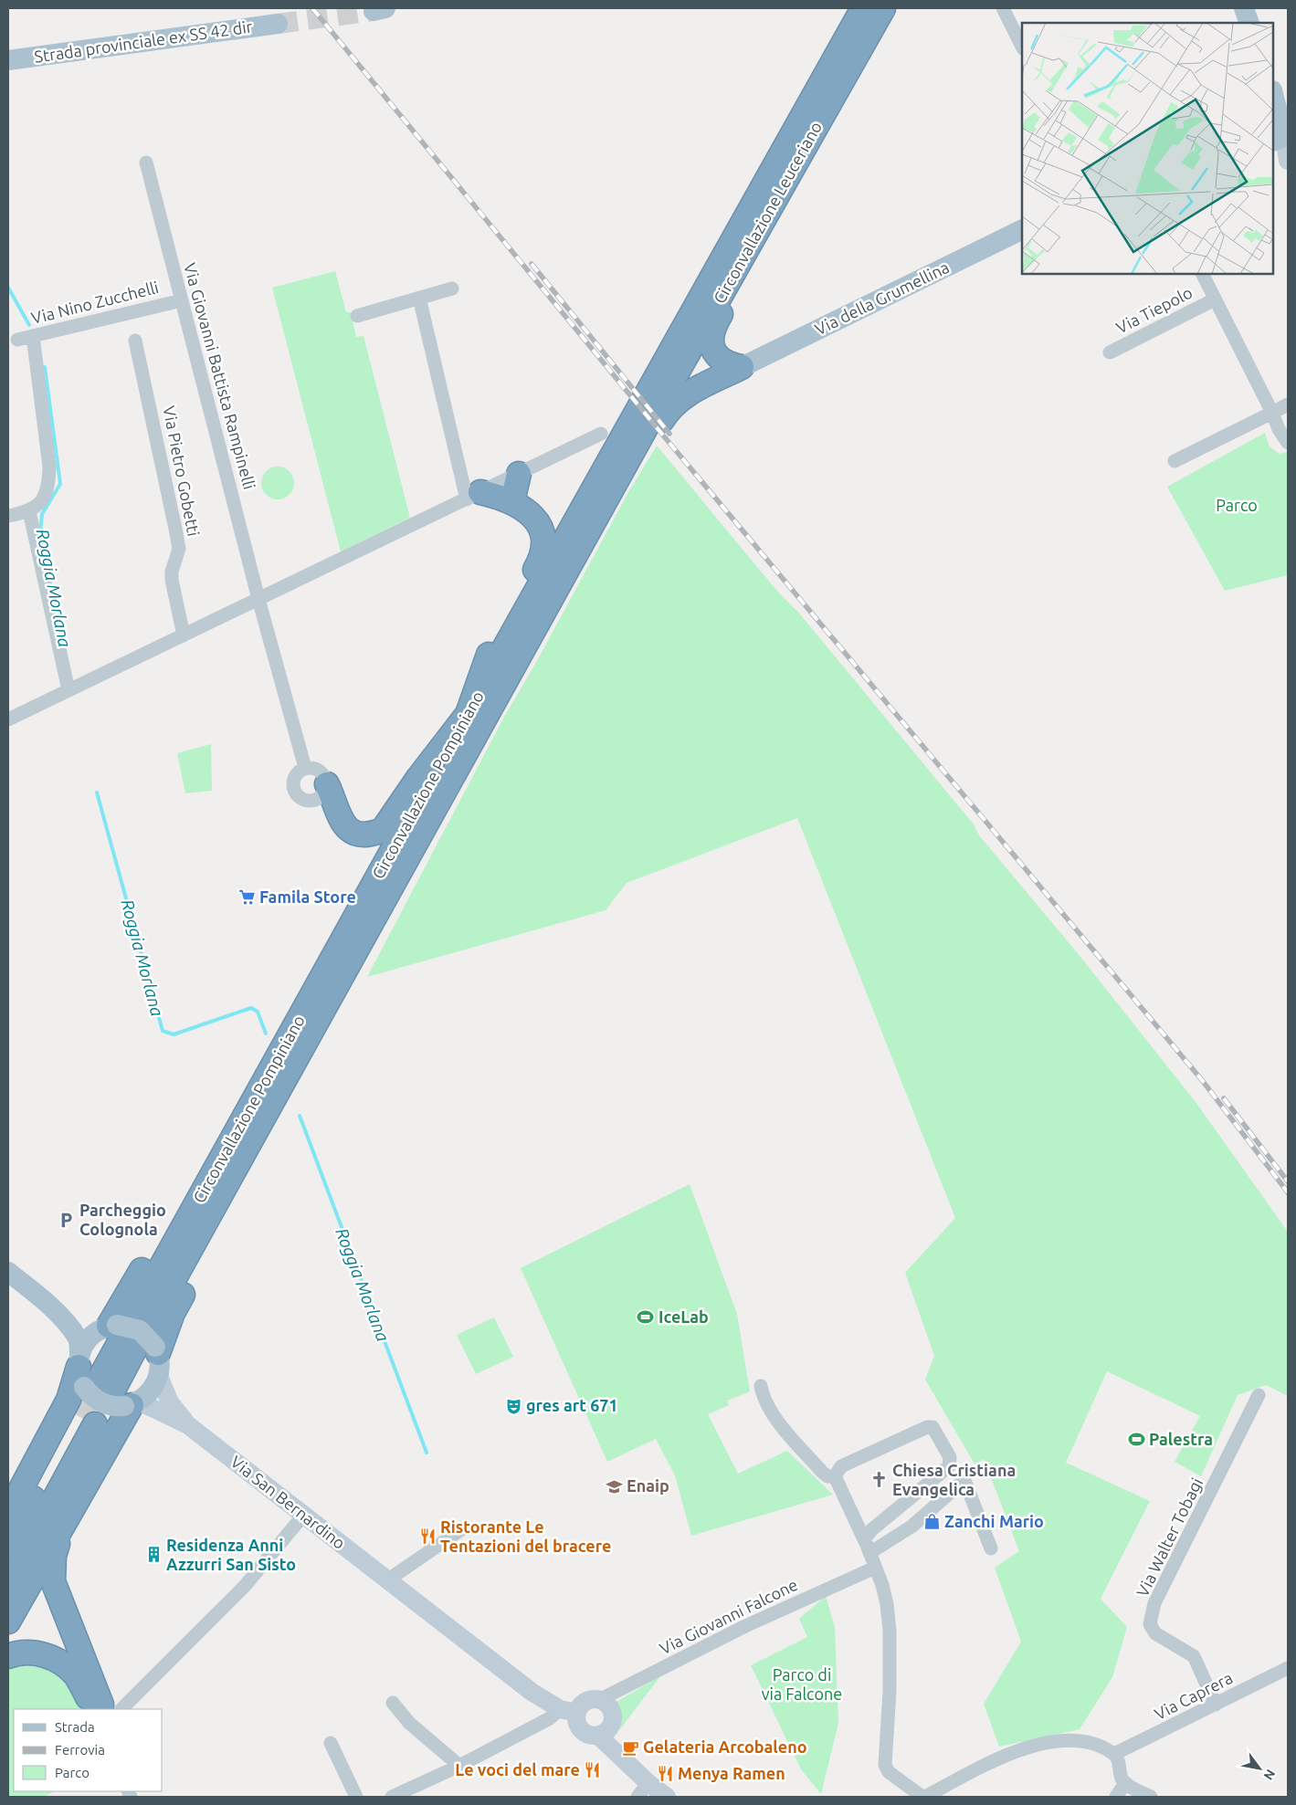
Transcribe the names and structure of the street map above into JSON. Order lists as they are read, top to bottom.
{
  "streets": {
    "highway": ["Circonvallazione Leuceriano", "Circonvallazione Pompiniano"],
    "main road": ["Strada provinciale ex SS 42 dir", "Via della Grumellina", "Via San Bernardino"],
    "street": [
      "Via Nino Zucchelli",
      "Via Tiepolo",
      "Via Giovanni Battista Rampinelli",
      "Via Pietro Gobetti",
      "Via Walter Tobagi",
      "Via Giovanni Falcone",
      "Via Caprera"
    ]
  },
  "crossings": [
    ["Circonvallazione Leuceriano", "Circonvallazione Pompiniano"],
    ["Via Nino Zucchelli", "Via Giovanni Battista Rampinelli"],
    ["Circonvallazione Pompiniano", "Via San Bernardino"],
    ["Via San Bernardino", "Via Giovanni Falcone"],
    ["Via Walter Tobagi", "Via Caprera"]
  ],
  "water": ["Roggia Morlana"],
  "parks": ["Parco", "Parco di via Falcone"],
  "places": {
    "supermarket": ["Famila Store"],
    "parking": ["Parcheggio Colognola"],
    "sports": ["IceLab", "Palestra"],
    "theatre": ["gres art 671"],
    "church": ["Chiesa Cristiana Evangelica"],
    "school or university": ["Enaip"],
    "shop": ["Zanchi Mario"],
    "restaurant": ["Ristorante Le Tentazioni del bracere", "Le voci del mare", "Menya Ramen"],
    "building": ["Residenza Anni Azzurri San Sisto"],
    "cafe": ["Gelateria Arcobaleno"]
  },
  "legend": ["Strada", "Ferrovia", "Parco"],
  "north": "bottom right"
}
